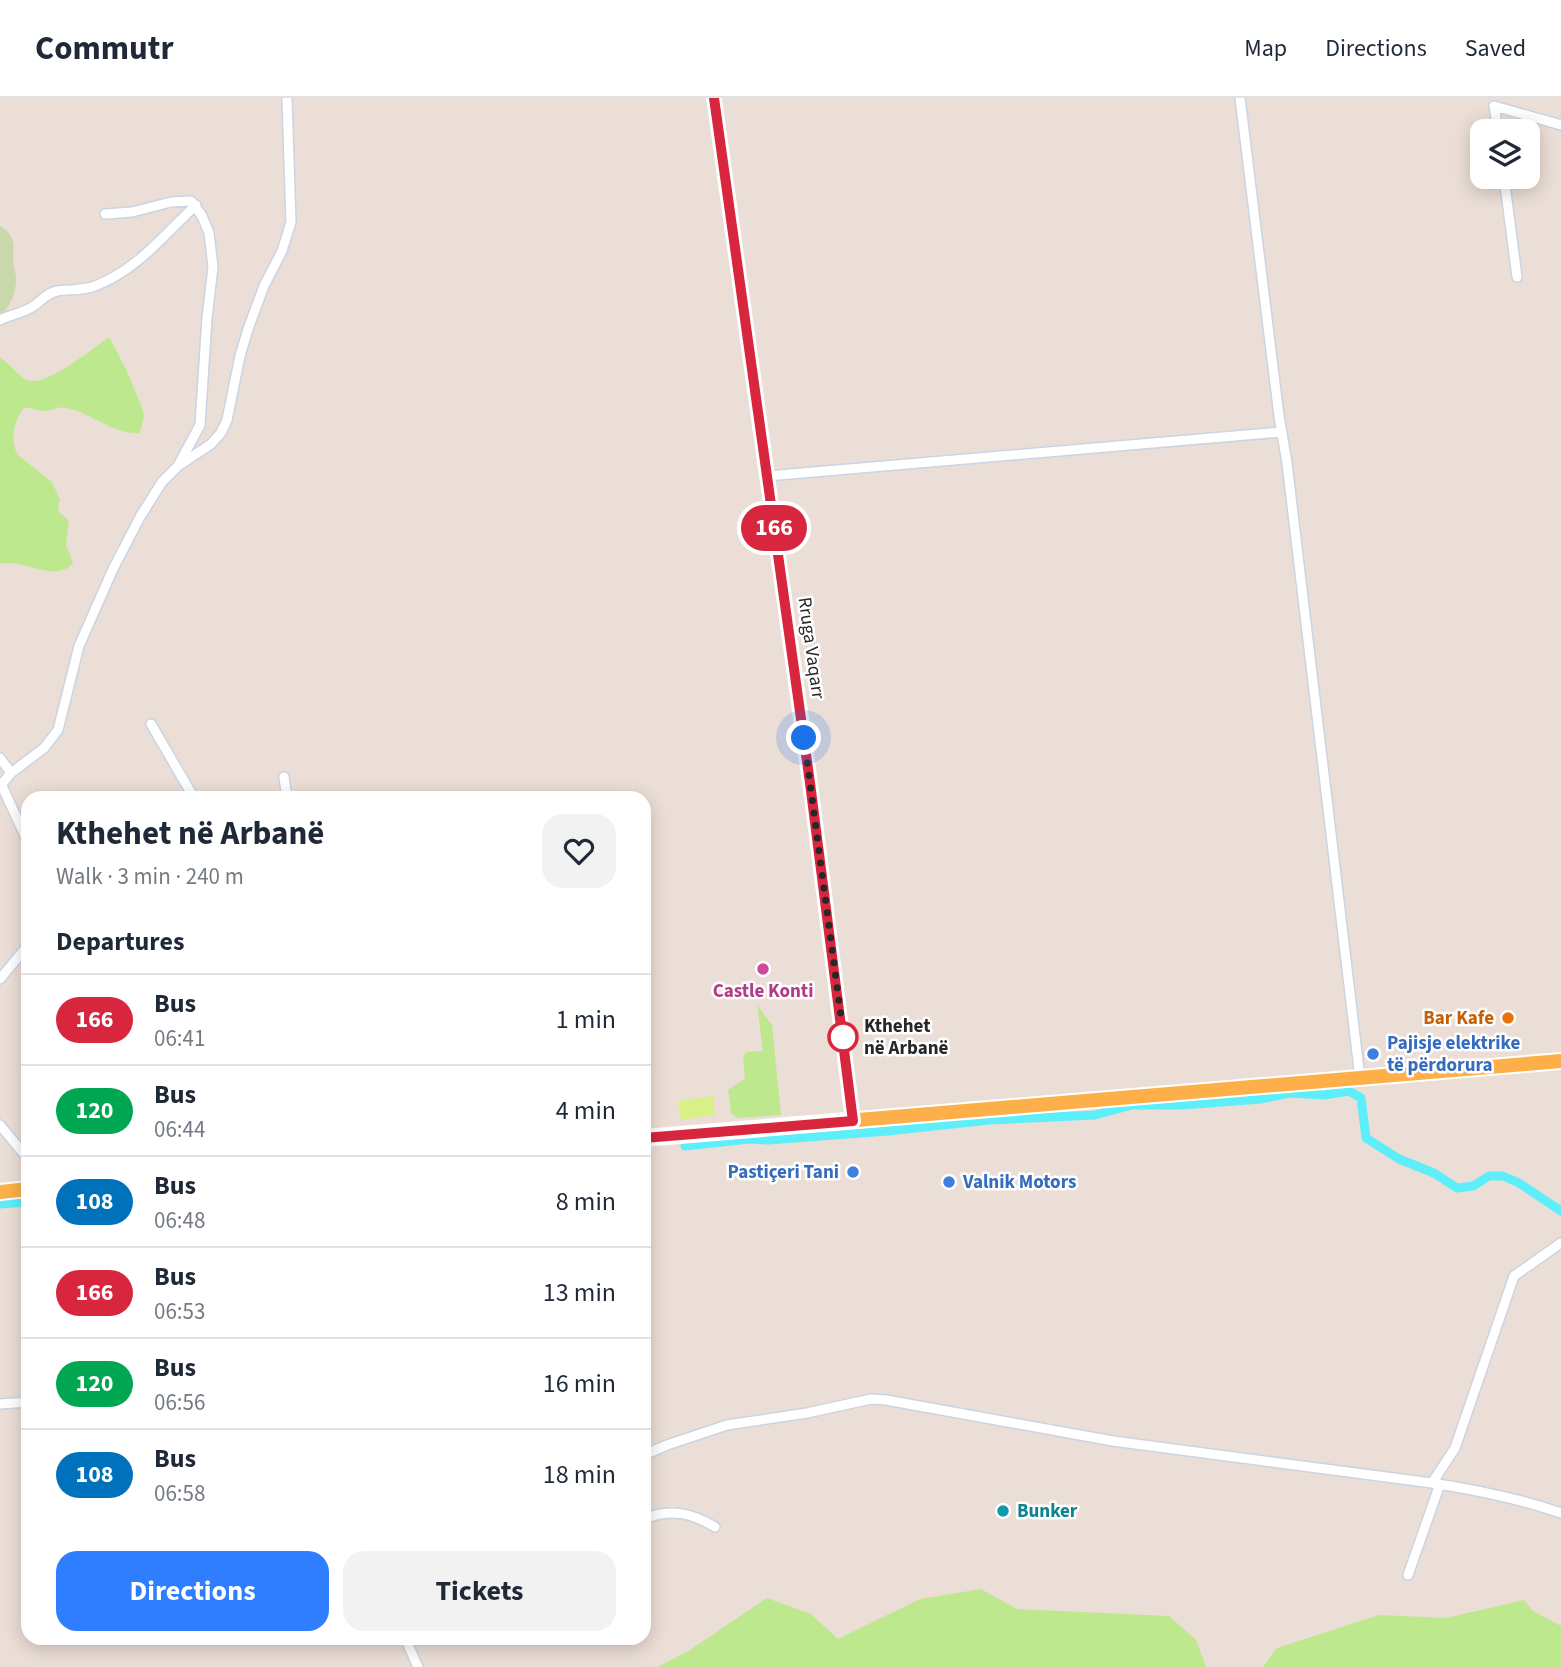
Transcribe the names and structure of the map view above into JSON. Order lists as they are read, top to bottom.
{
  "streets": {
    "main road": ["Rruga Vaqarr"]
  },
  "places": [
    "Castle Konti",
    "Bar Kafe",
    "Kthehet në Arbanë",
    "Pajisje elektrike të përdorura",
    "Pastiçeri Tani",
    "Valnik Motors",
    "Bunker"
  ],
  "lines": ["bus line 166"],
  "page": {
    "header": "Commutr",
    "nav": ["Map", "Directions", "Saved"],
    "on_map": "166",
    "heading": [
      ["Kthehet në Arbanë", "Walk · 3 min · 240 m"],
      "Departures"
    ],
    "list": [
      {
        "mark": "166",
        "name": "Bus",
        "note": "06:41",
        "value": "1 min"
      },
      {
        "mark": "120",
        "name": "Bus",
        "note": "06:44",
        "value": "4 min"
      },
      {
        "mark": "108",
        "name": "Bus",
        "note": "06:48",
        "value": "8 min"
      },
      {
        "mark": "166",
        "name": "Bus",
        "note": "06:53",
        "value": "13 min"
      },
      {
        "mark": "120",
        "name": "Bus",
        "note": "06:56",
        "value": "16 min"
      },
      {
        "mark": "108",
        "name": "Bus",
        "note": "06:58",
        "value": "18 min"
      }
    ],
    "buttons": ["Directions", "Tickets"]
  }
}
